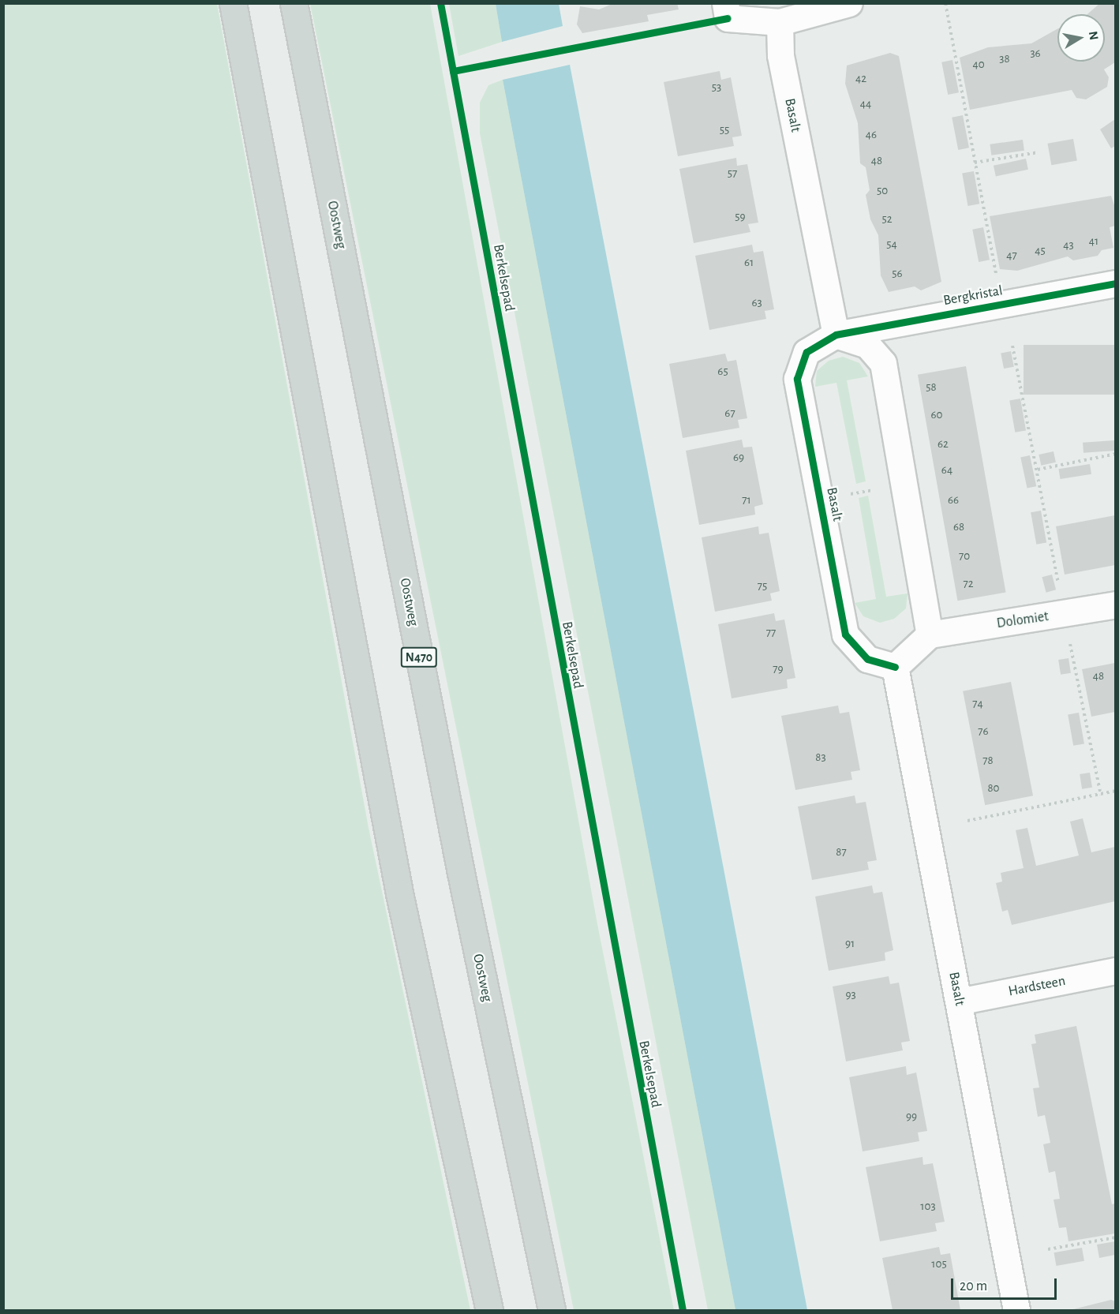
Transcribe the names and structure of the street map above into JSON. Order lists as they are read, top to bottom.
{
  "streets": {
    "main road": ["Oostweg", "N470"],
    "street": [
      "Basalt",
      "Bergkristal",
      "Dolomiet",
      "Hardsteen"
    ],
    "cycle path": ["Berkelsepad"]
  },
  "crossings": [
    ["Basalt", "Bergkristal"],
    ["Basalt", "Hardsteen"]
  ],
  "house_numbers": [
    "36",
    "38",
    "40",
    "42",
    "53",
    "44",
    "55",
    "46",
    "48",
    "57",
    "50",
    "59",
    "52",
    "41",
    "54",
    "43",
    "45",
    "47",
    "61",
    "56",
    "63",
    "65",
    "58",
    "67",
    "60",
    "62",
    "69",
    "64",
    "71",
    "66",
    "68",
    "70",
    "72",
    "75",
    "77",
    "79",
    "48",
    "74",
    "76",
    "83",
    "78",
    "80",
    "87",
    "91",
    "93",
    "99",
    "103",
    "105"
  ],
  "scale_bar": "20 m",
  "north": "right"
}
